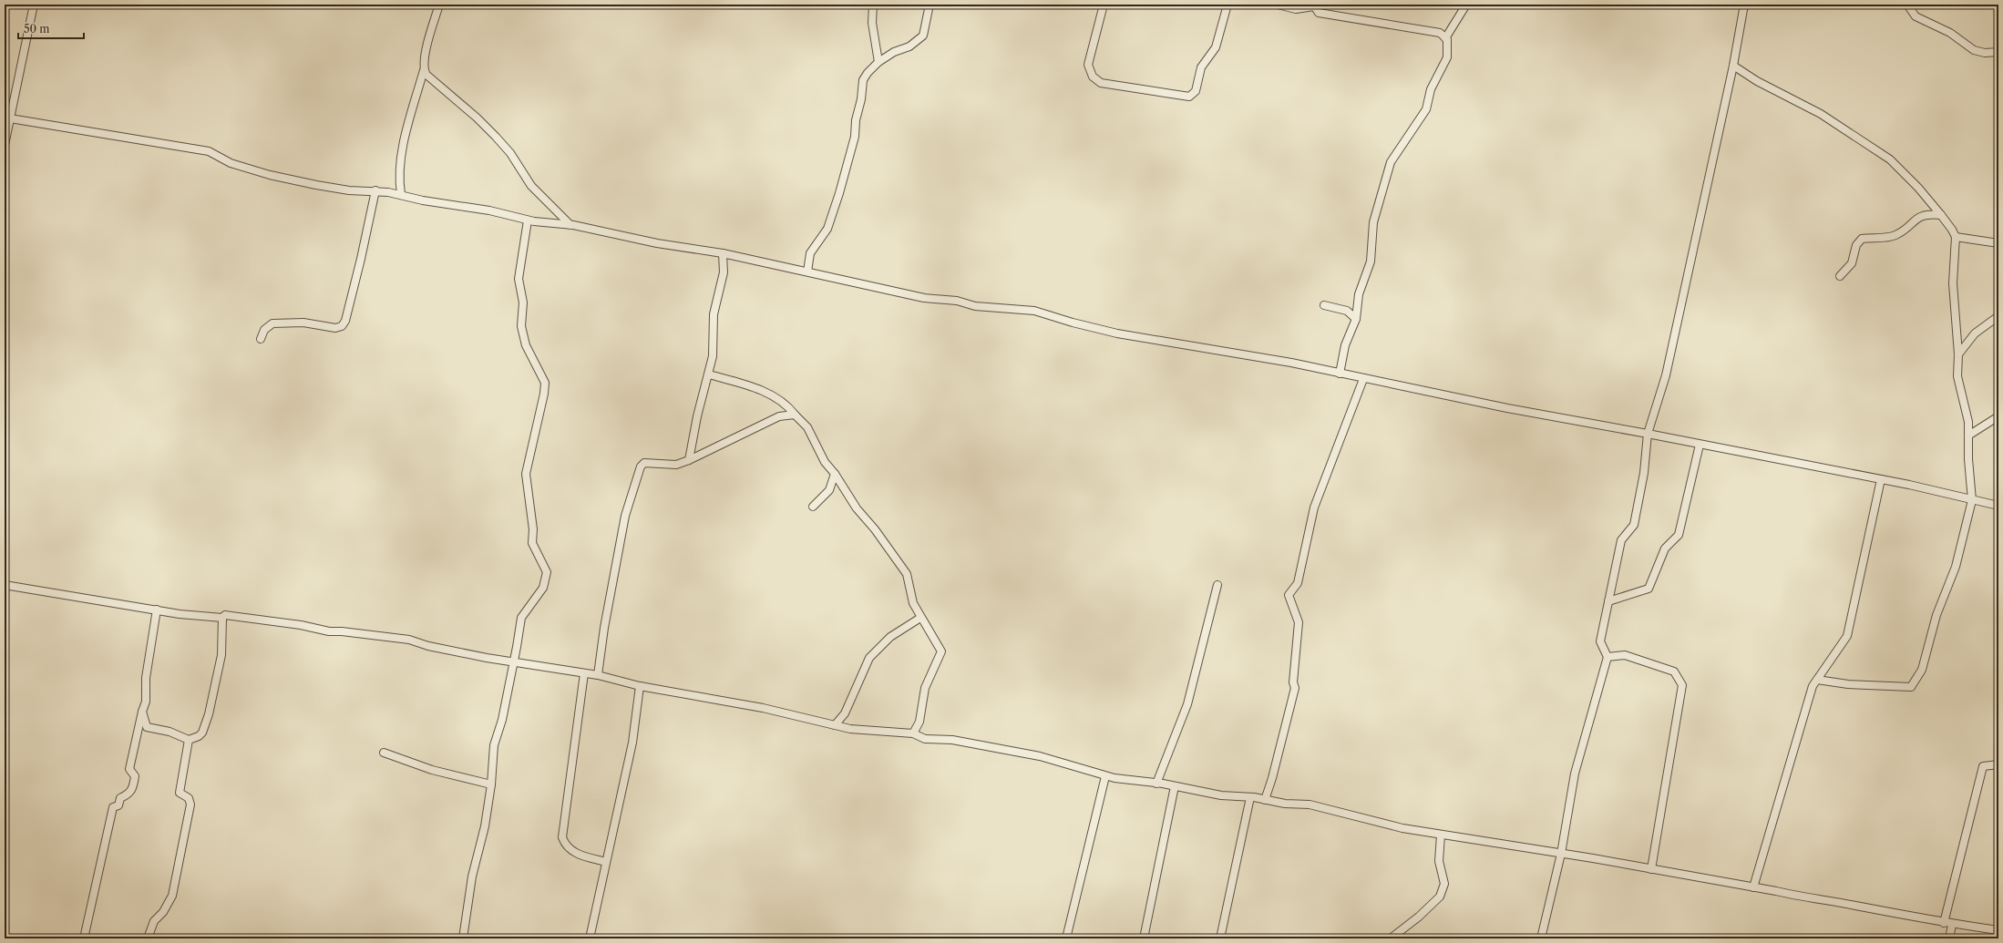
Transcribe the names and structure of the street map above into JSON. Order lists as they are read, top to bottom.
{
  "scale_bar": "50 m"
}
